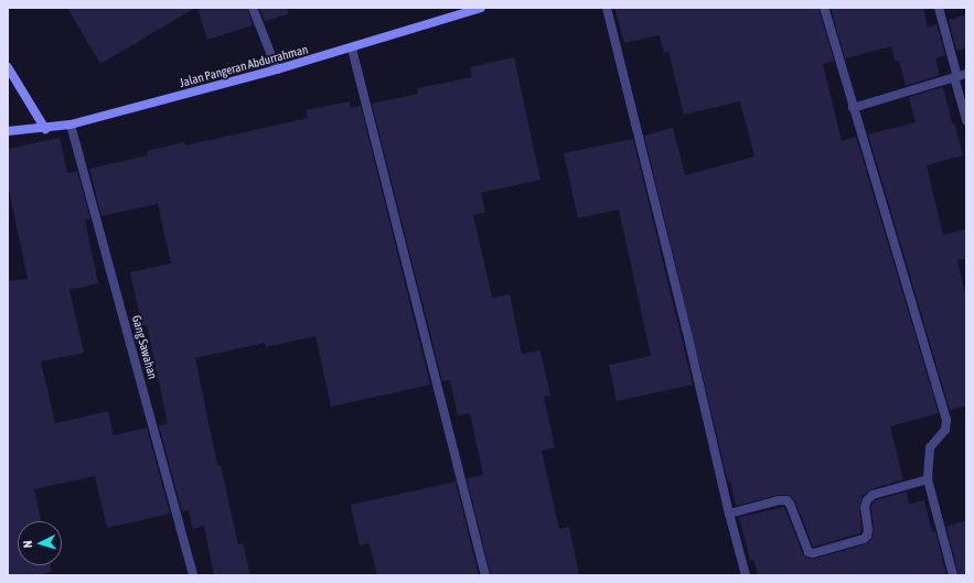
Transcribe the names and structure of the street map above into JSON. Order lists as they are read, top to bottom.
{
  "streets": {
    "street": ["Jalan Pangeran Abdurrahman", "Gang Sawahan"]
  },
  "crossings": [
    ["Jalan Pangeran Abdurrahman", "Gang Sawahan"]
  ],
  "north": "left"
}
